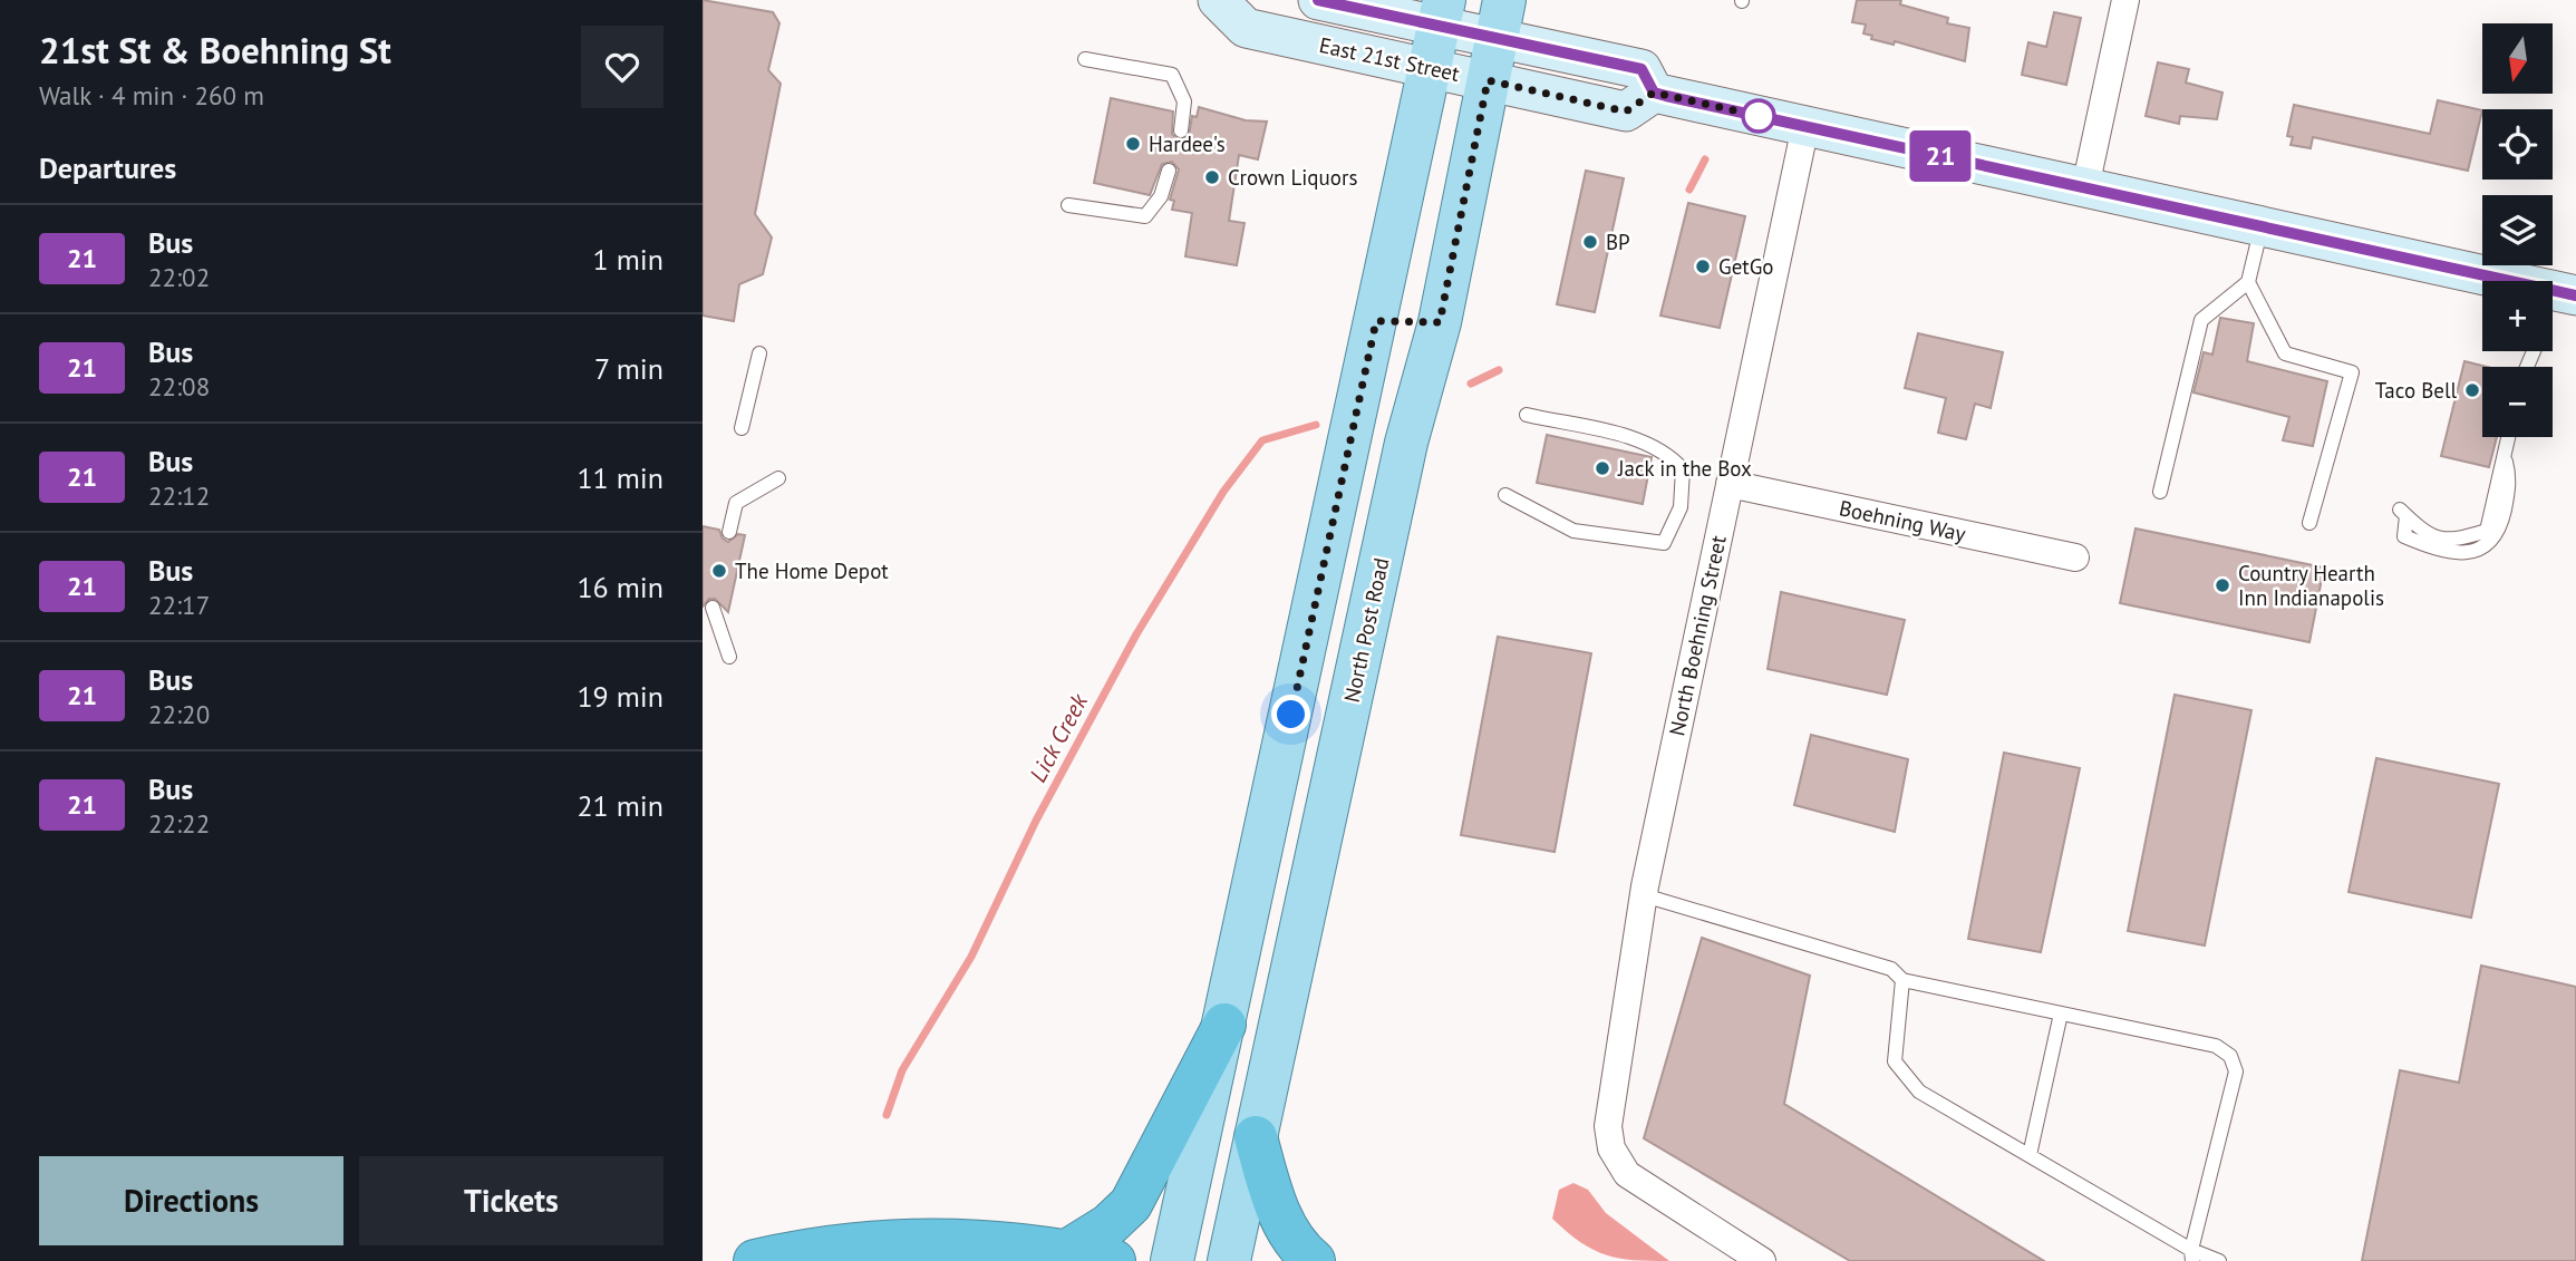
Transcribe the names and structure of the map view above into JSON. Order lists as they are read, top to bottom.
{
  "streets": {
    "main road": ["East 21st Street", "North Post Road"],
    "street": ["Boehning Way", "North Boehning Street"]
  },
  "crossings": [
    ["East 21st Street", "North Post Road"],
    ["Boehning Way", "North Boehning Street"]
  ],
  "water": ["Lick Creek"],
  "places": [
    "Hardee's",
    "Crown Liquors",
    "BP",
    "GetGo",
    "Taco Bell",
    "Jack in the Box",
    "The Home Depot",
    "Country Hearth Inn Indianapolis"
  ],
  "lines": ["bus line 21"],
  "north": "bottom",
  "page": {
    "heading": [
      ["21st St & Boehning St", "Walk · 4 min · 260 m"],
      "Departures"
    ],
    "on_map": "21",
    "map_buttons": ["+", "−"],
    "list": [
      {
        "mark": "21",
        "name": "Bus",
        "note": "22:02",
        "value": "1 min"
      },
      {
        "mark": "21",
        "name": "Bus",
        "note": "22:08",
        "value": "7 min"
      },
      {
        "mark": "21",
        "name": "Bus",
        "note": "22:12",
        "value": "11 min"
      },
      {
        "mark": "21",
        "name": "Bus",
        "note": "22:17",
        "value": "16 min"
      },
      {
        "mark": "21",
        "name": "Bus",
        "note": "22:20",
        "value": "19 min"
      },
      {
        "mark": "21",
        "name": "Bus",
        "note": "22:22",
        "value": "21 min"
      }
    ],
    "buttons": ["Directions", "Tickets"]
  }
}
